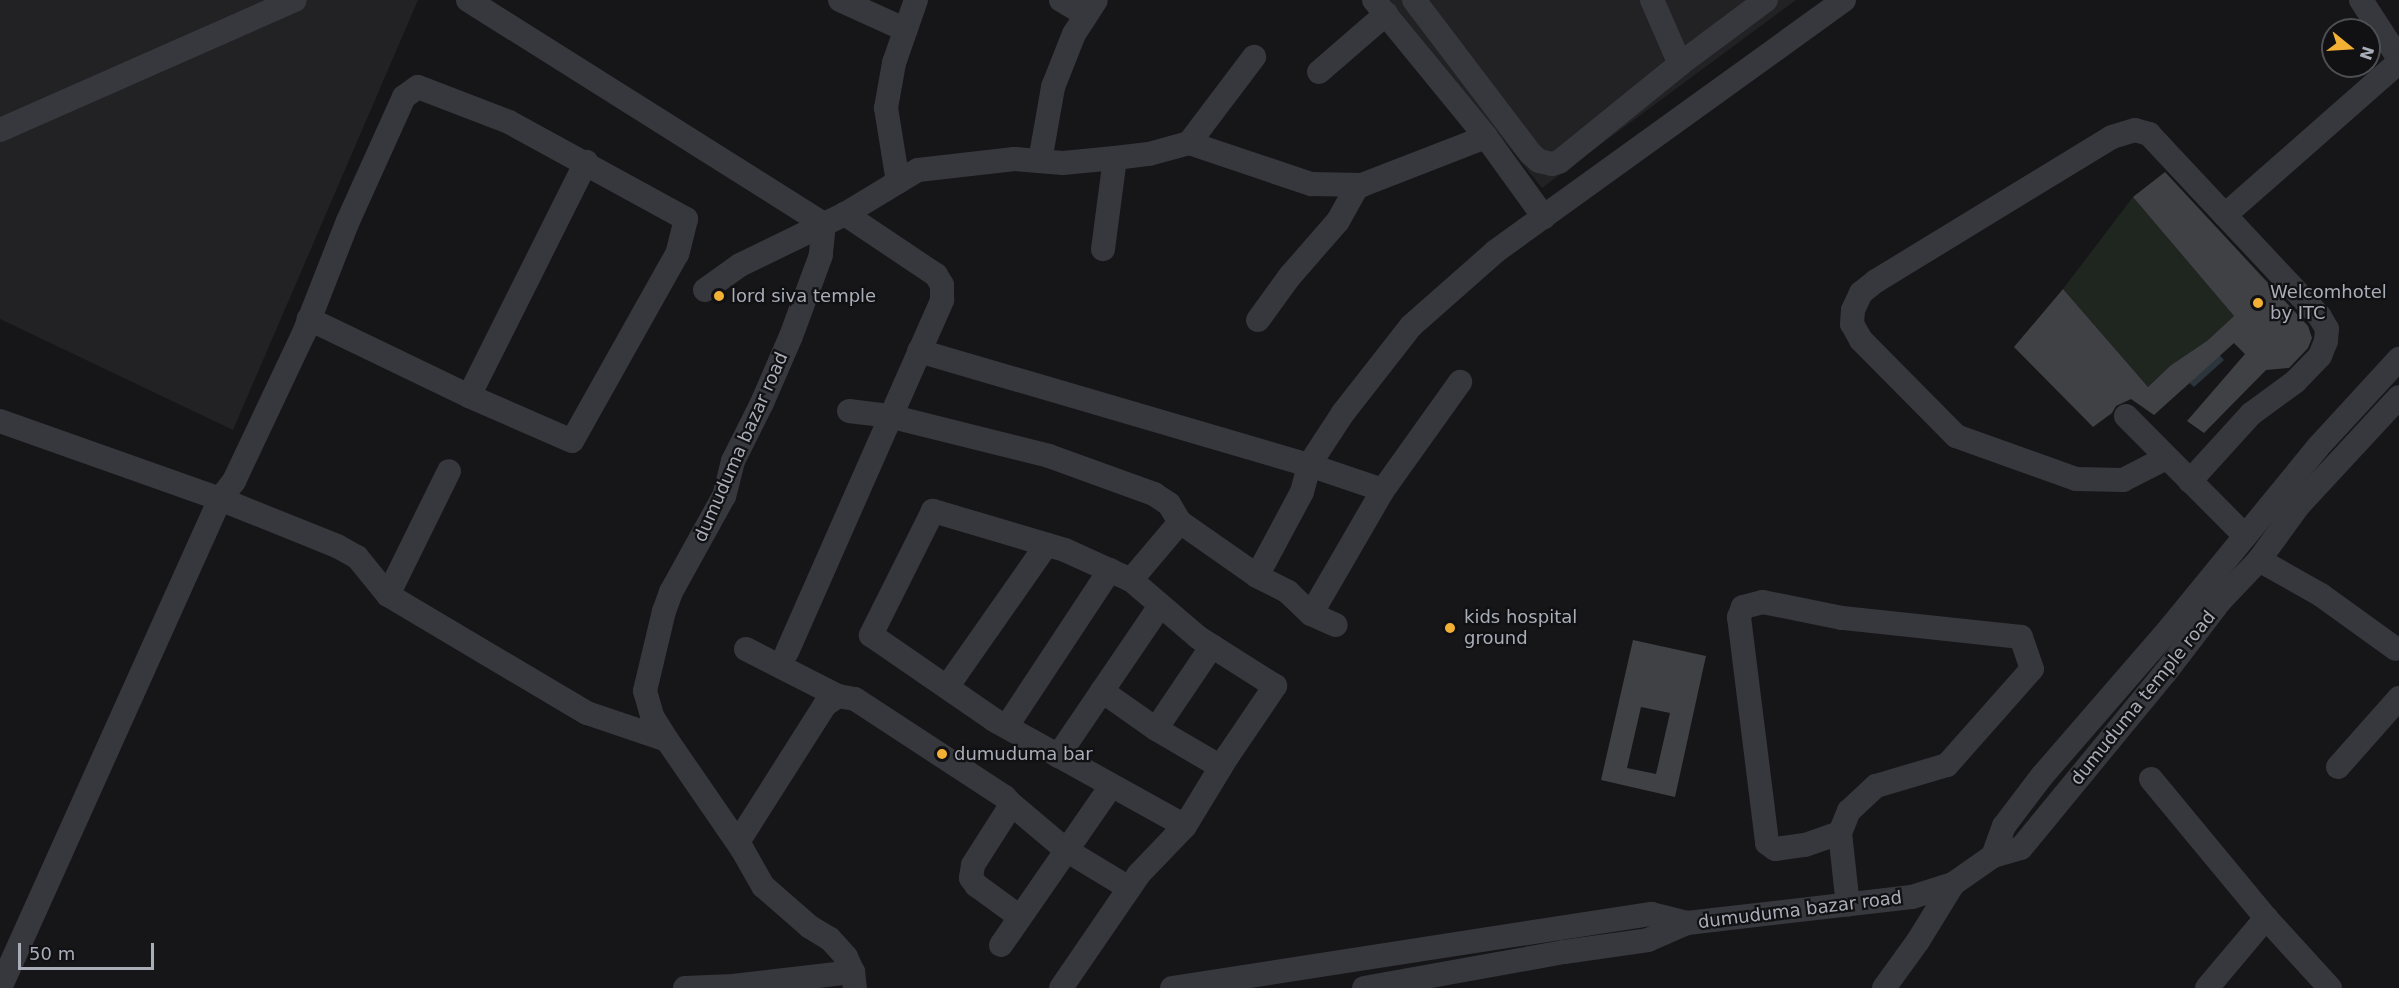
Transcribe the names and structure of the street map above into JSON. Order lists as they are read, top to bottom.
{
  "streets": {
    "street": ["dumuduma bazar road", "dumuduma temple road"]
  },
  "crossings": [
    ["dumuduma bazar road", "dumuduma temple road"]
  ],
  "places": [
    "lord siva temple",
    "Welcomhotel by ITC",
    "kids hospital ground",
    "dumuduma bar"
  ],
  "scale_bar": "50 m",
  "north": "right"
}
